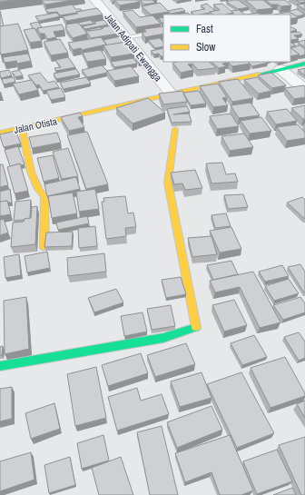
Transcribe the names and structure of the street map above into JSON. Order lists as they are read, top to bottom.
{
  "streets": {
    "street": ["Jalan Adipati Ewangga", "Jalan Otista"]
  },
  "crossings": [
    ["Jalan Adipati Ewangga", "Jalan Otista"]
  ],
  "legend": ["Fast", "Slow"]
}
